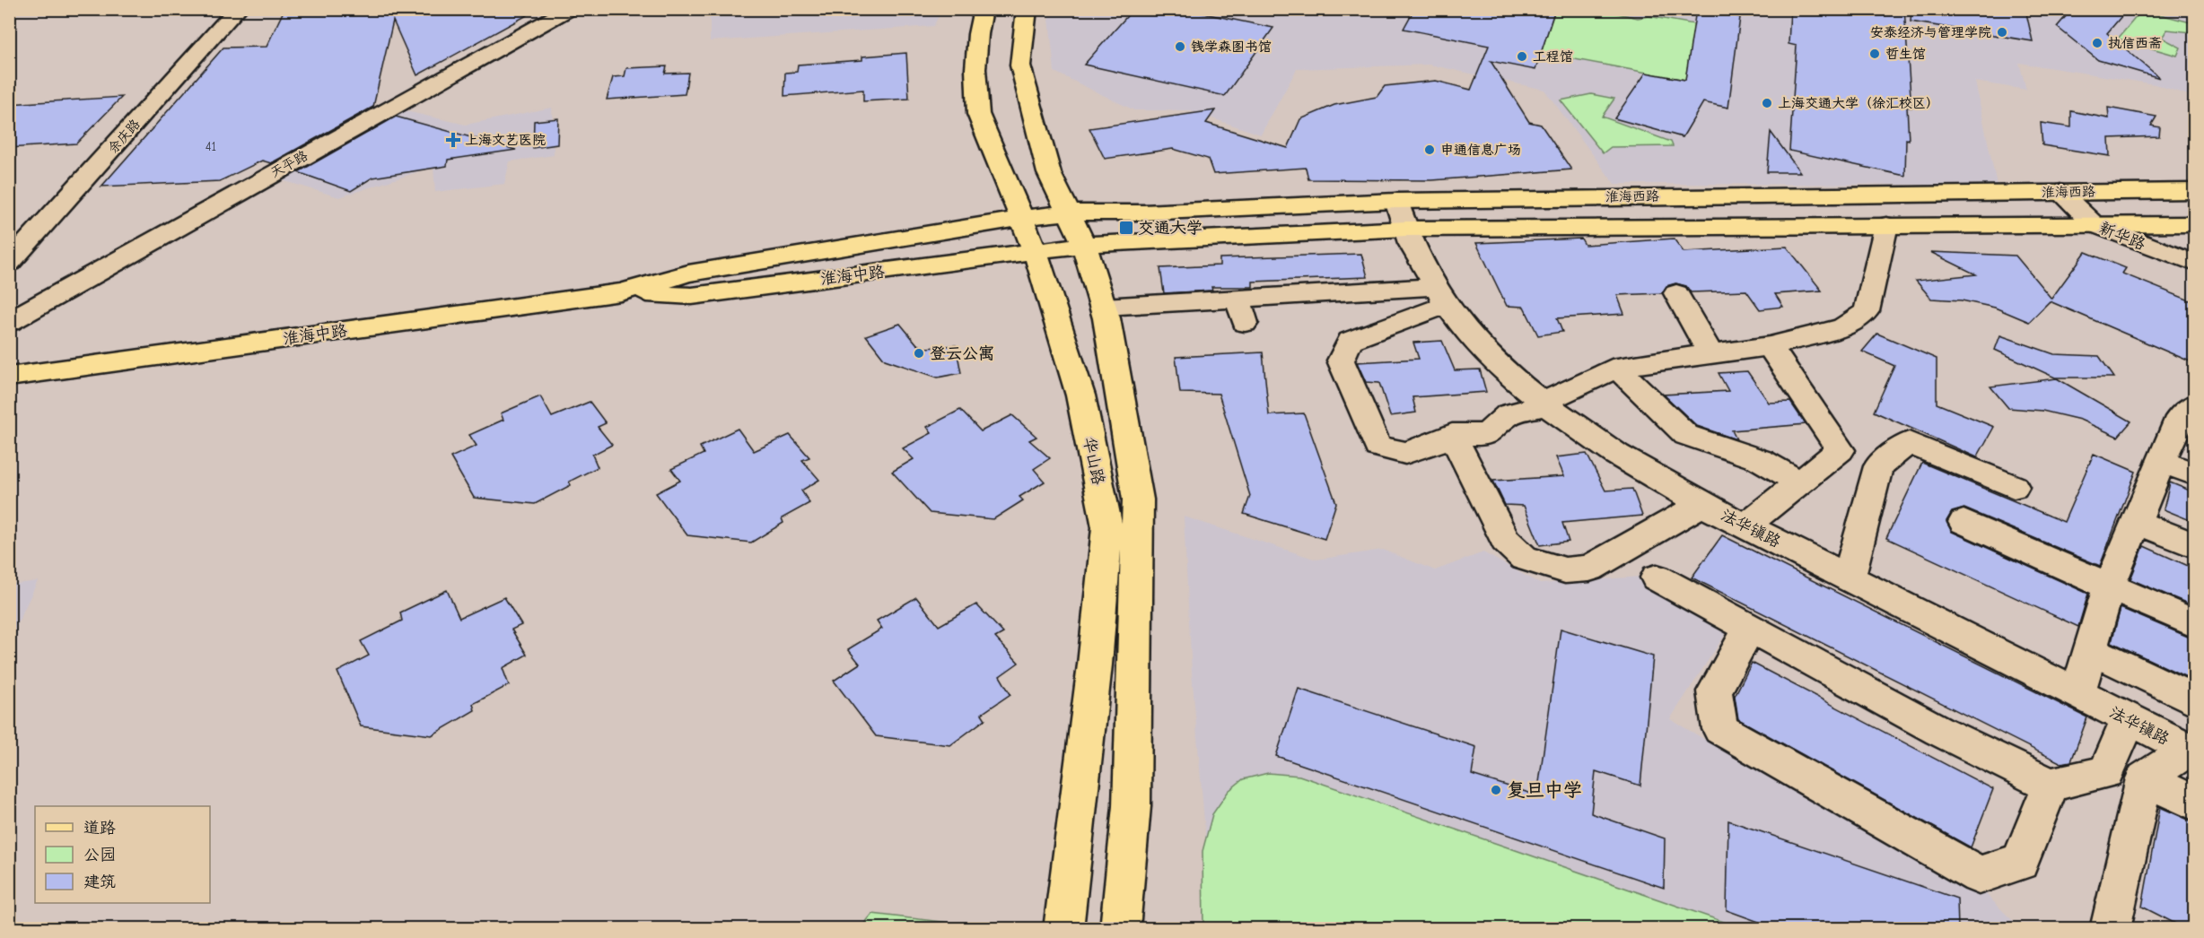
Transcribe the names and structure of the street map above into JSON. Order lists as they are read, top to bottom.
{
  "streets": {
    "main road": ["淮海西路", "淮海中路", "华山路"],
    "street": [
      "余庆路",
      "天平路",
      "新华路",
      "法华镇路"
    ]
  },
  "crossings": [
    ["淮海西路", "新华路"],
    ["淮海西路", "淮海中路"],
    ["淮海西路", "法华镇路"],
    ["淮海中路", "华山路"]
  ],
  "places": {
    "other": [
      "安泰经济与管理学院",
      "执信西斋",
      "钱学森图书馆",
      "哲生馆",
      "工程馆",
      "上海交通大学（徐汇校区）",
      "申通信息广场",
      "登云公寓",
      "复旦中学"
    ],
    "health": ["上海文艺医院"],
    "transit": ["交通大学"]
  },
  "house_numbers": ["41"],
  "legend": ["道路", "公园", "建筑"]
}
